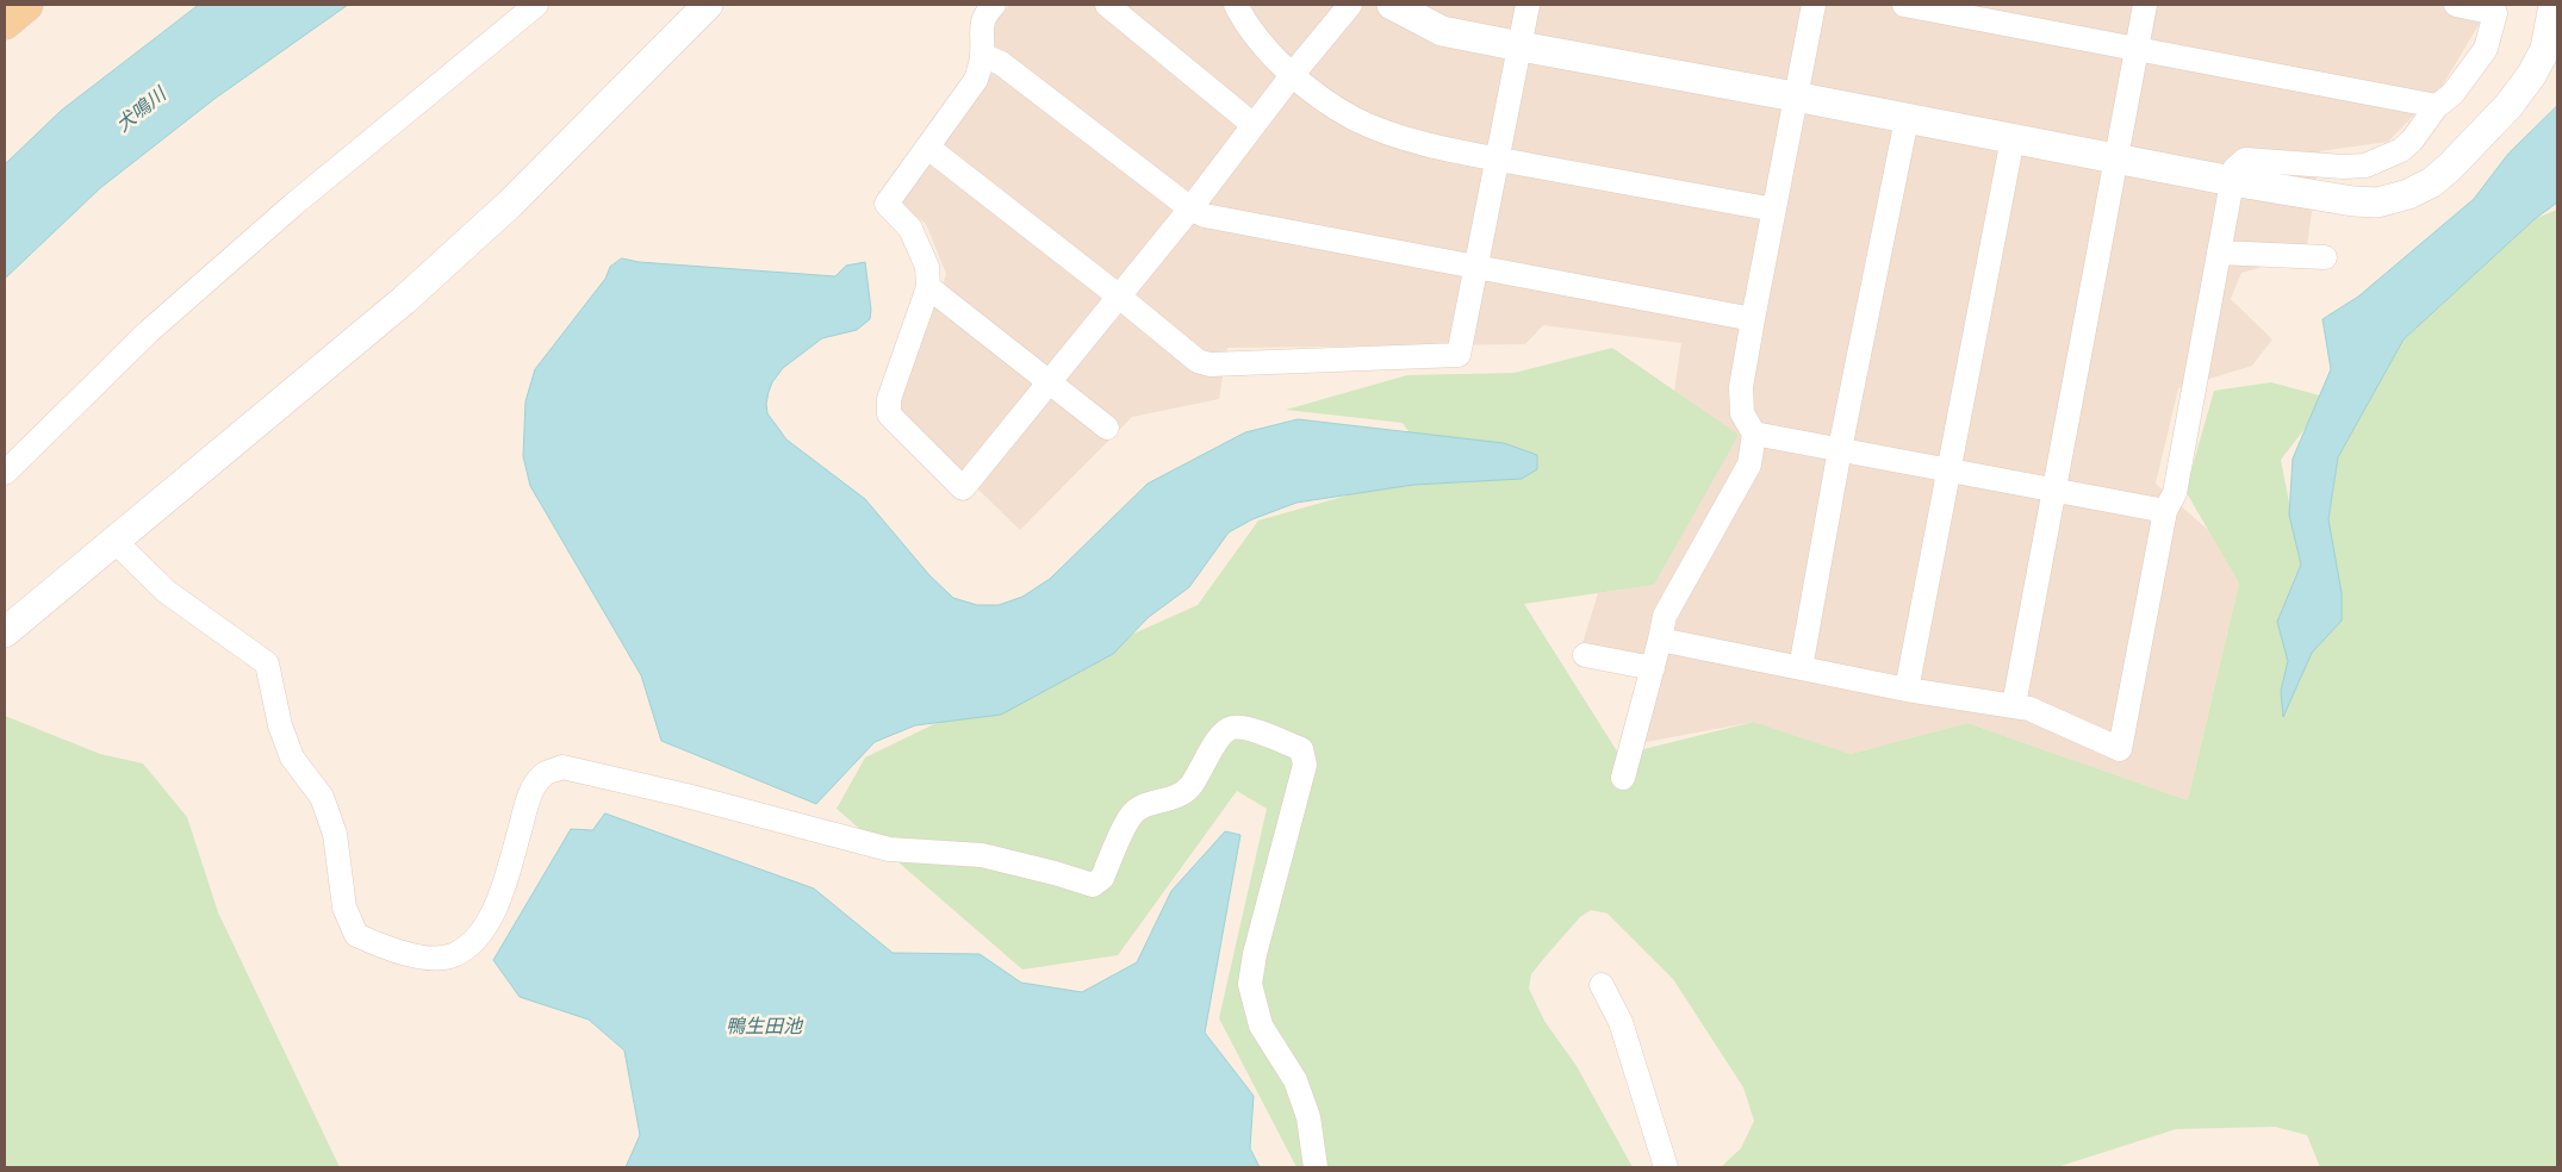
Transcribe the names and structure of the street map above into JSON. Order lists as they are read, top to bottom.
{
  "water": ["犬鳴川", "鴨生田池"]
}
